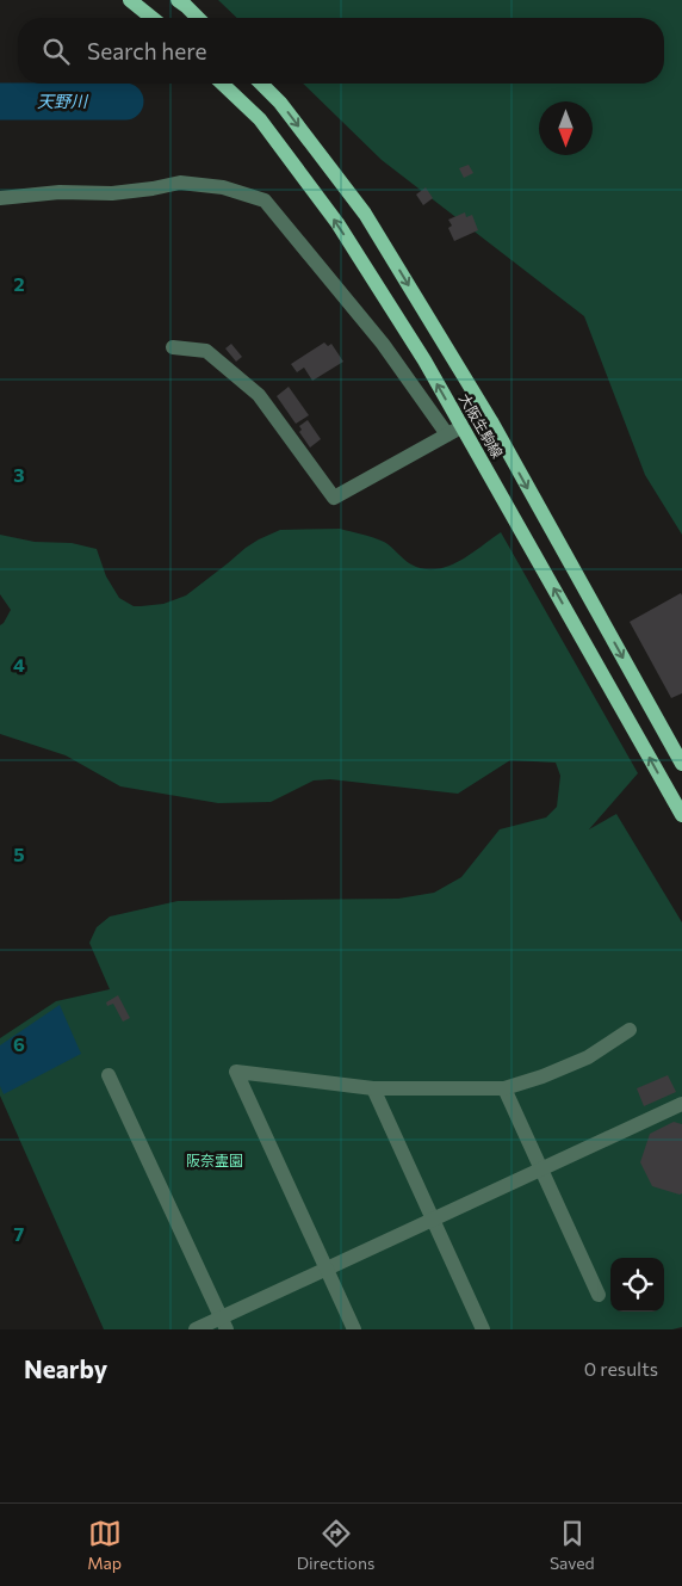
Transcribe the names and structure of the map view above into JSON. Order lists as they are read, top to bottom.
{
  "streets": {
    "main road": ["大阪生駒線"]
  },
  "water": ["天野川"],
  "parks": ["阪奈霊園"],
  "north": "bottom",
  "page": {
    "search": "Search here",
    "heading": ["Nearby", "0 results"],
    "nav": ["Map", "Directions", "Saved"]
  },
  "grid": {
    "rows": [
      "2",
      "3",
      "4",
      "5",
      "6",
      "7"
    ]
  }
}
